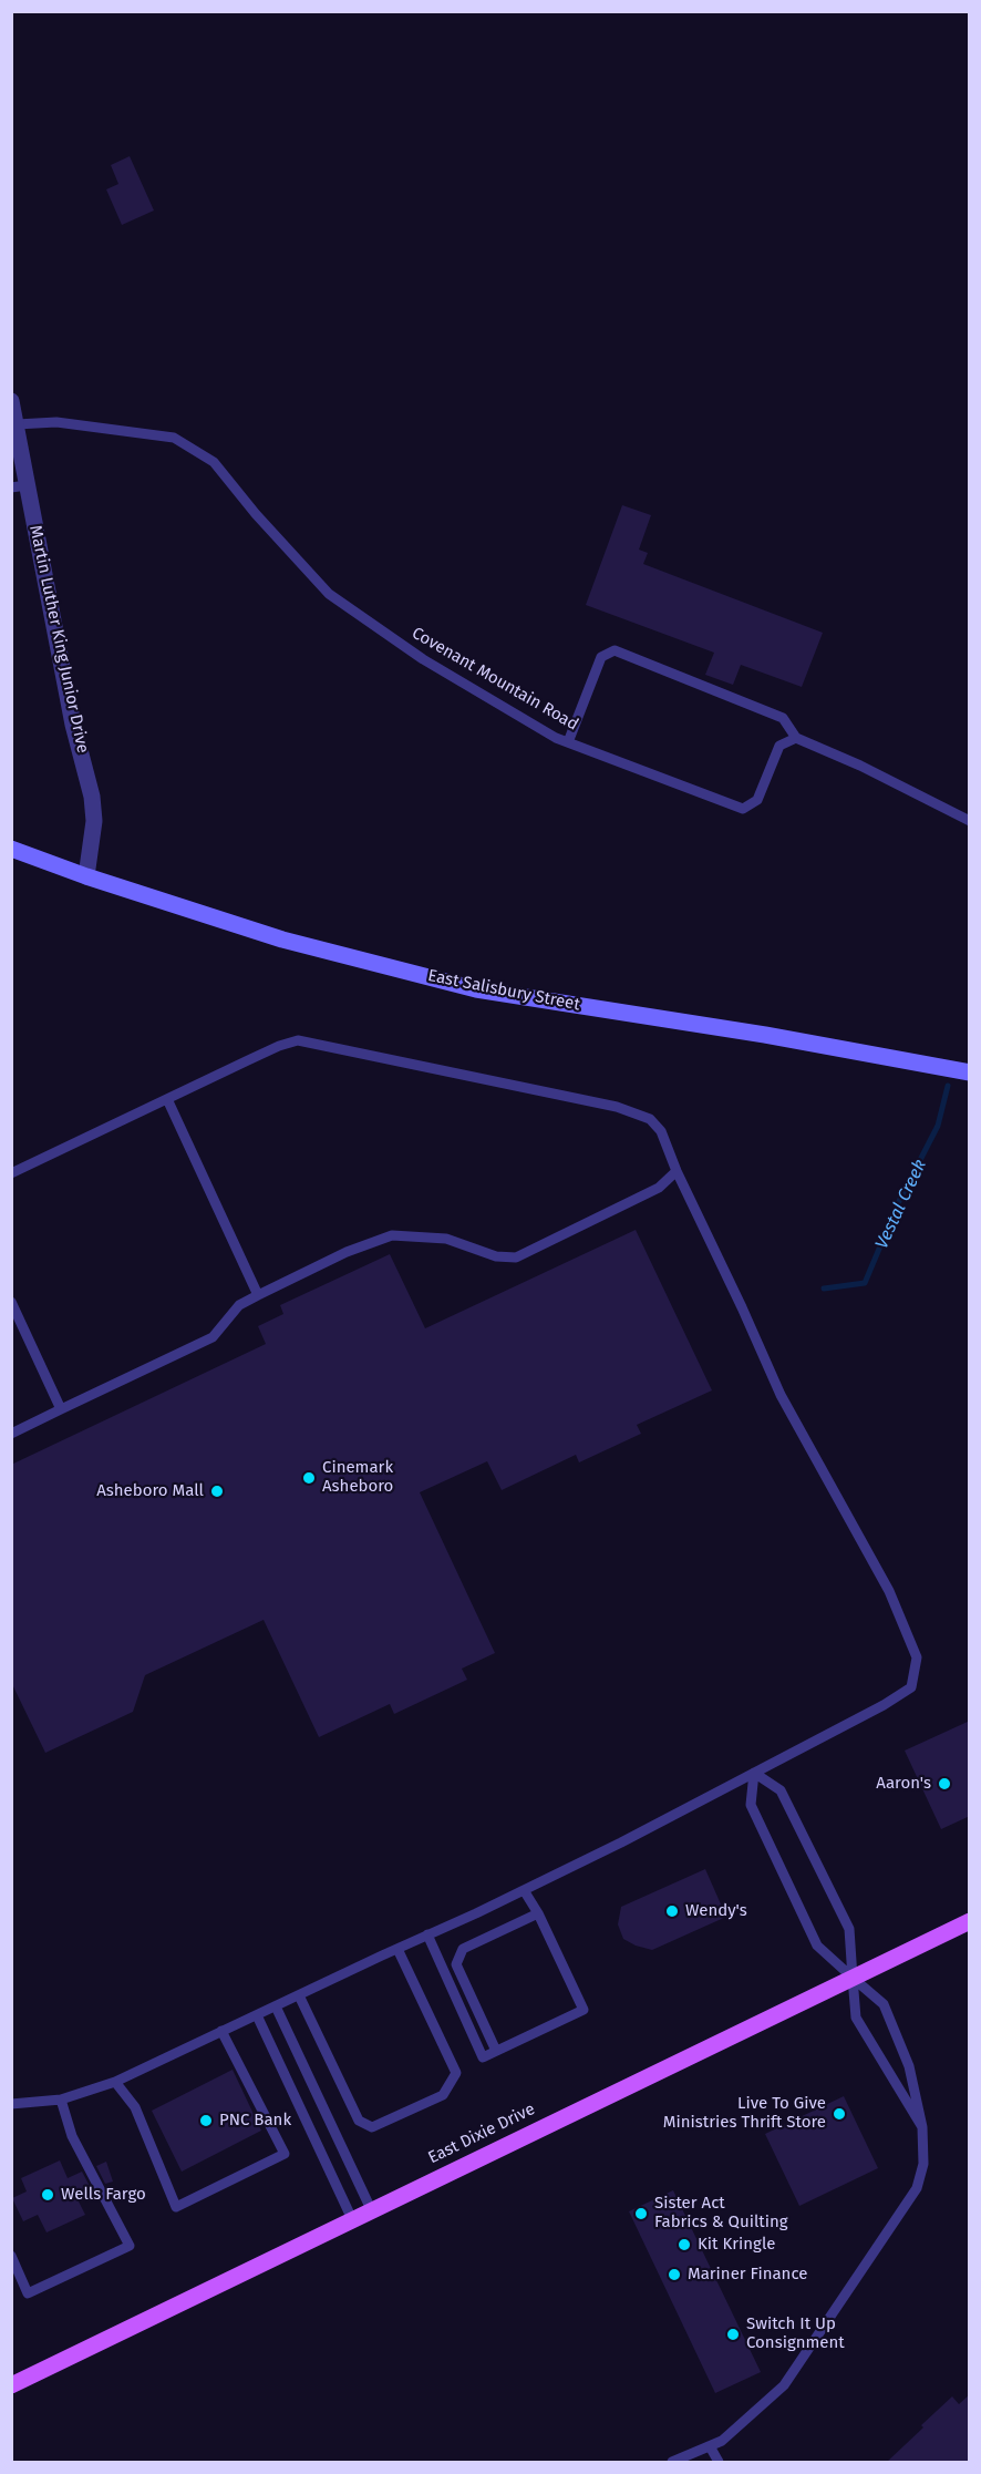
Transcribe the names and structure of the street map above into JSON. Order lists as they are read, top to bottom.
{
  "streets": {
    "main road": ["East Salisbury Street", "East Dixie Drive"],
    "street": ["Martin Luther King Junior Drive"],
    "lane": ["Covenant Mountain Road"]
  },
  "crossings": [
    ["Martin Luther King Junior Drive", "Covenant Mountain Road"],
    ["Martin Luther King Junior Drive", "East Salisbury Street"]
  ],
  "water": ["Vestal Creek"],
  "places": [
    "Cinemark Asheboro",
    "Asheboro Mall",
    "Aaron's",
    "Wendy's",
    "Live To Give Ministries Thrift Store",
    "PNC Bank",
    "Wells Fargo",
    "Sister Act Fabrics & Quilting",
    "Kit Kringle",
    "Mariner Finance",
    "Switch It Up Consignment"
  ]
}
